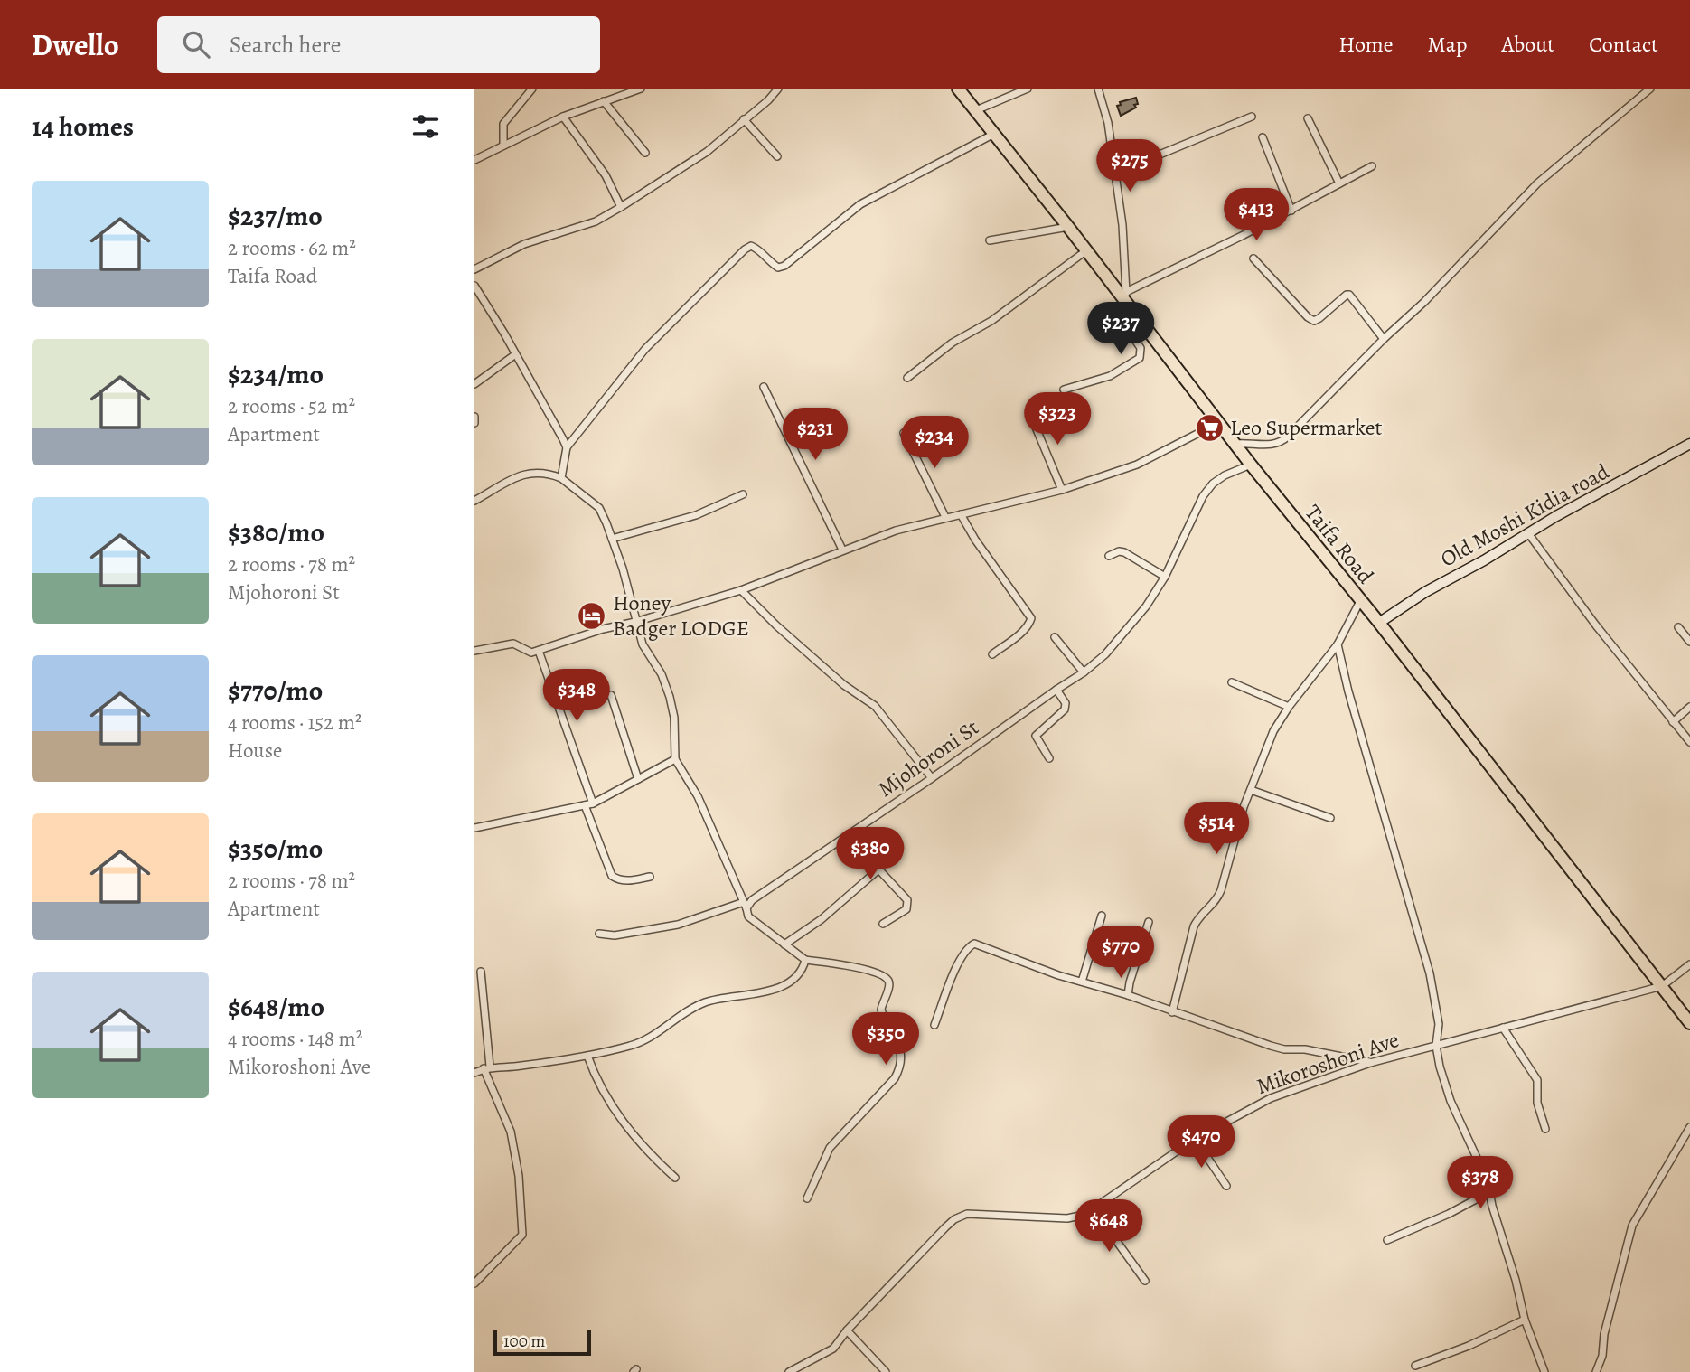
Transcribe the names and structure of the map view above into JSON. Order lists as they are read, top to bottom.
{
  "streets": {
    "highway": ["Taifa Road"],
    "street": ["Old Moshi Kidia road", "Mjohoroni St", "Mikoroshoni Ave"]
  },
  "crossings": [
    ["Old Moshi Kidia road", "Taifa Road"],
    ["Taifa Road", "Mjohoroni St"],
    ["Taifa Road", "Mikoroshoni Ave"]
  ],
  "places": {
    "supermarket": ["Leo Supermarket"],
    "hotel": ["Honey Badger LODGE"]
  },
  "scale_bar": "100 m",
  "page": {
    "header": "Dwello",
    "search": "Search here",
    "nav": [
      "Home",
      "Map",
      "About",
      "Contact"
    ],
    "heading": "14 homes",
    "price": [
      "$275",
      "$413",
      "$237",
      "$323",
      "$231",
      "$234",
      "$348",
      "$514",
      "$380",
      "$770",
      "$350",
      "$470",
      "$378",
      "$648"
    ],
    "list": [
      {
        "name": "$237/mo",
        "note": "2 rooms · 62 m² · Taifa Road"
      },
      {
        "name": "$234/mo",
        "note": "2 rooms · 52 m² · Apartment"
      },
      {
        "name": "$380/mo",
        "note": "2 rooms · 78 m² · Mjohoroni St"
      },
      {
        "name": "$770/mo",
        "note": "4 rooms · 152 m² · House"
      },
      {
        "name": "$350/mo",
        "note": "2 rooms · 78 m² · Apartment"
      },
      {
        "name": "$648/mo",
        "note": "4 rooms · 148 m² · Mikoroshoni Ave"
      }
    ],
    "scale": "100 m"
  }
}
